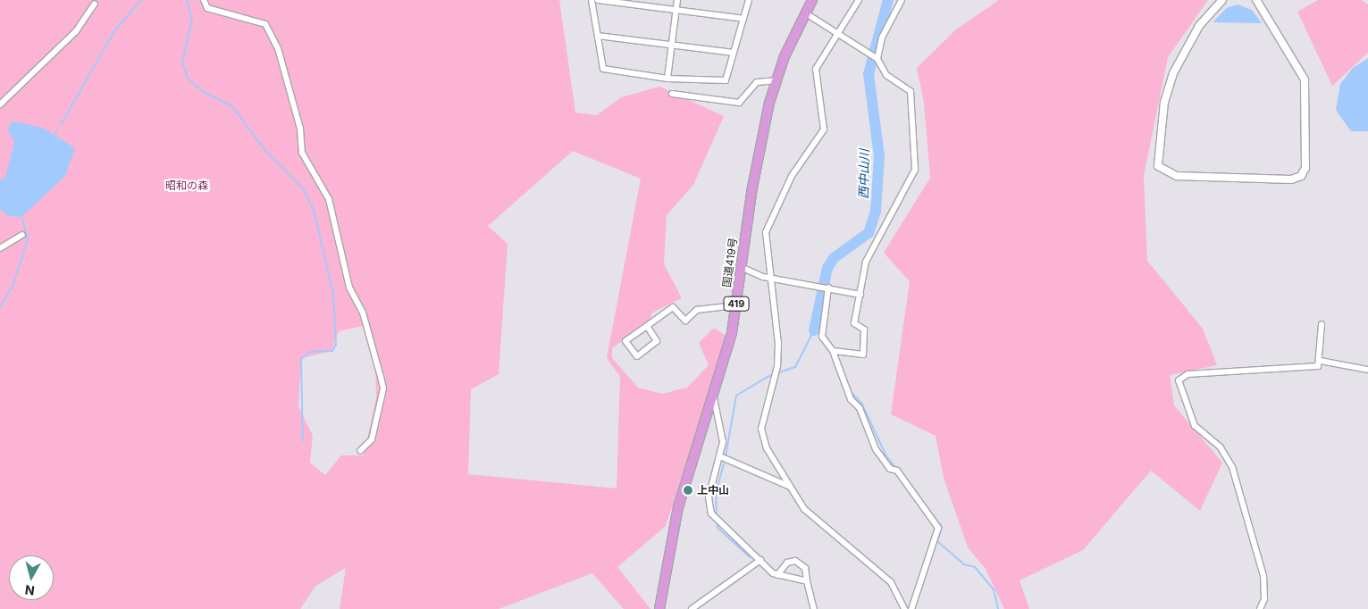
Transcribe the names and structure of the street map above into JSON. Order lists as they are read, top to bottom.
{
  "streets": {
    "highway": ["国道419号", "419"]
  },
  "water": ["西中山川"],
  "parks": ["昭和の森"],
  "places": ["上中山"],
  "north": "bottom"
}
